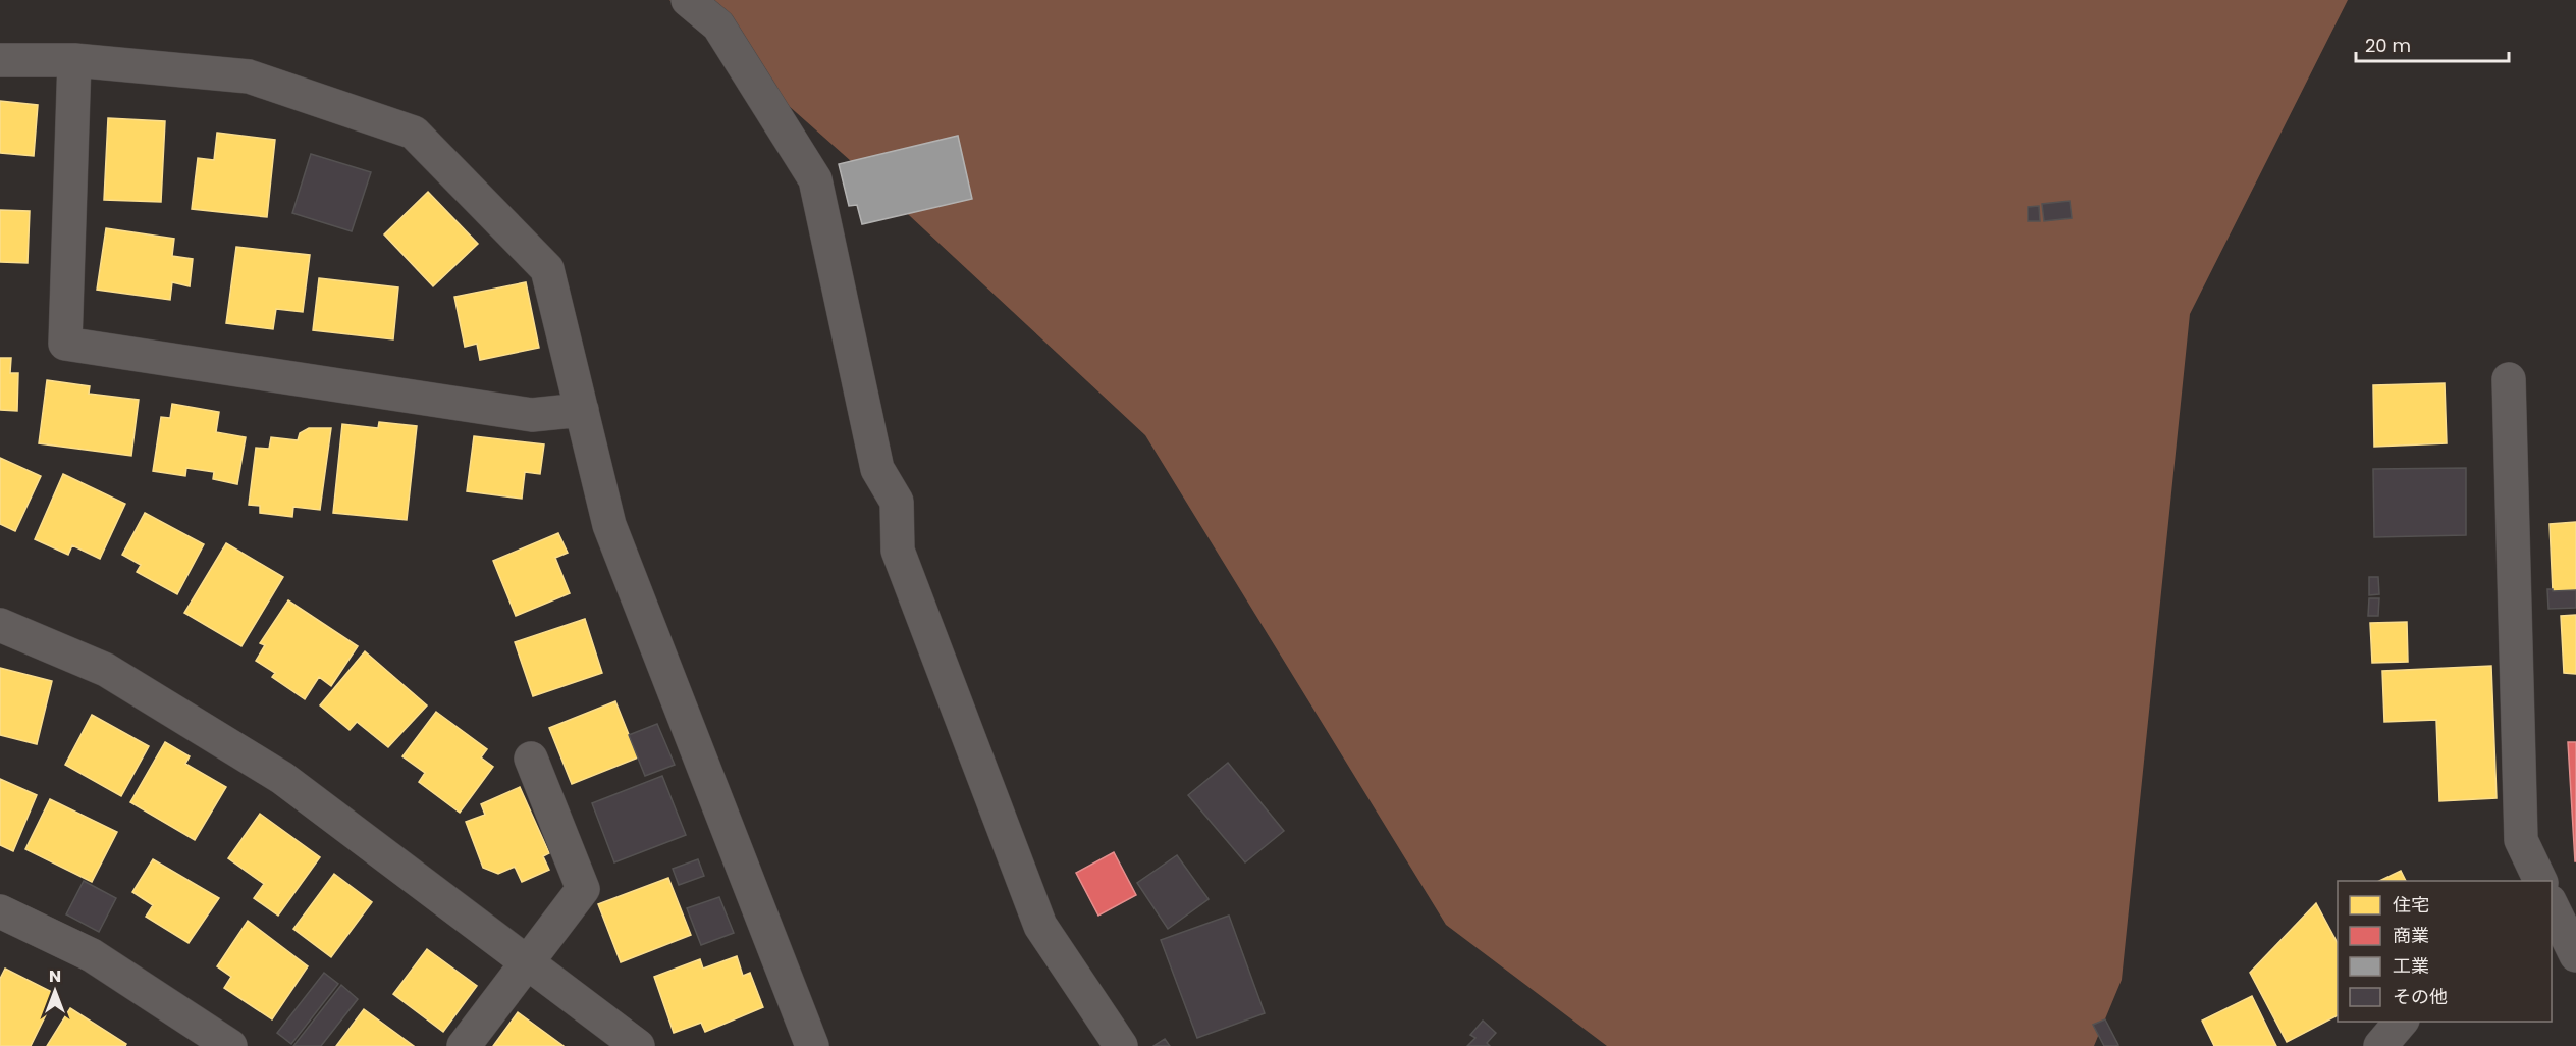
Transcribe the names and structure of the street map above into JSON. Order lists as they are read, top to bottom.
{
  "legend": [
    "住宅",
    "商業",
    "工業",
    "その他"
  ],
  "scale_bar": "20 m",
  "north": "top"
}
